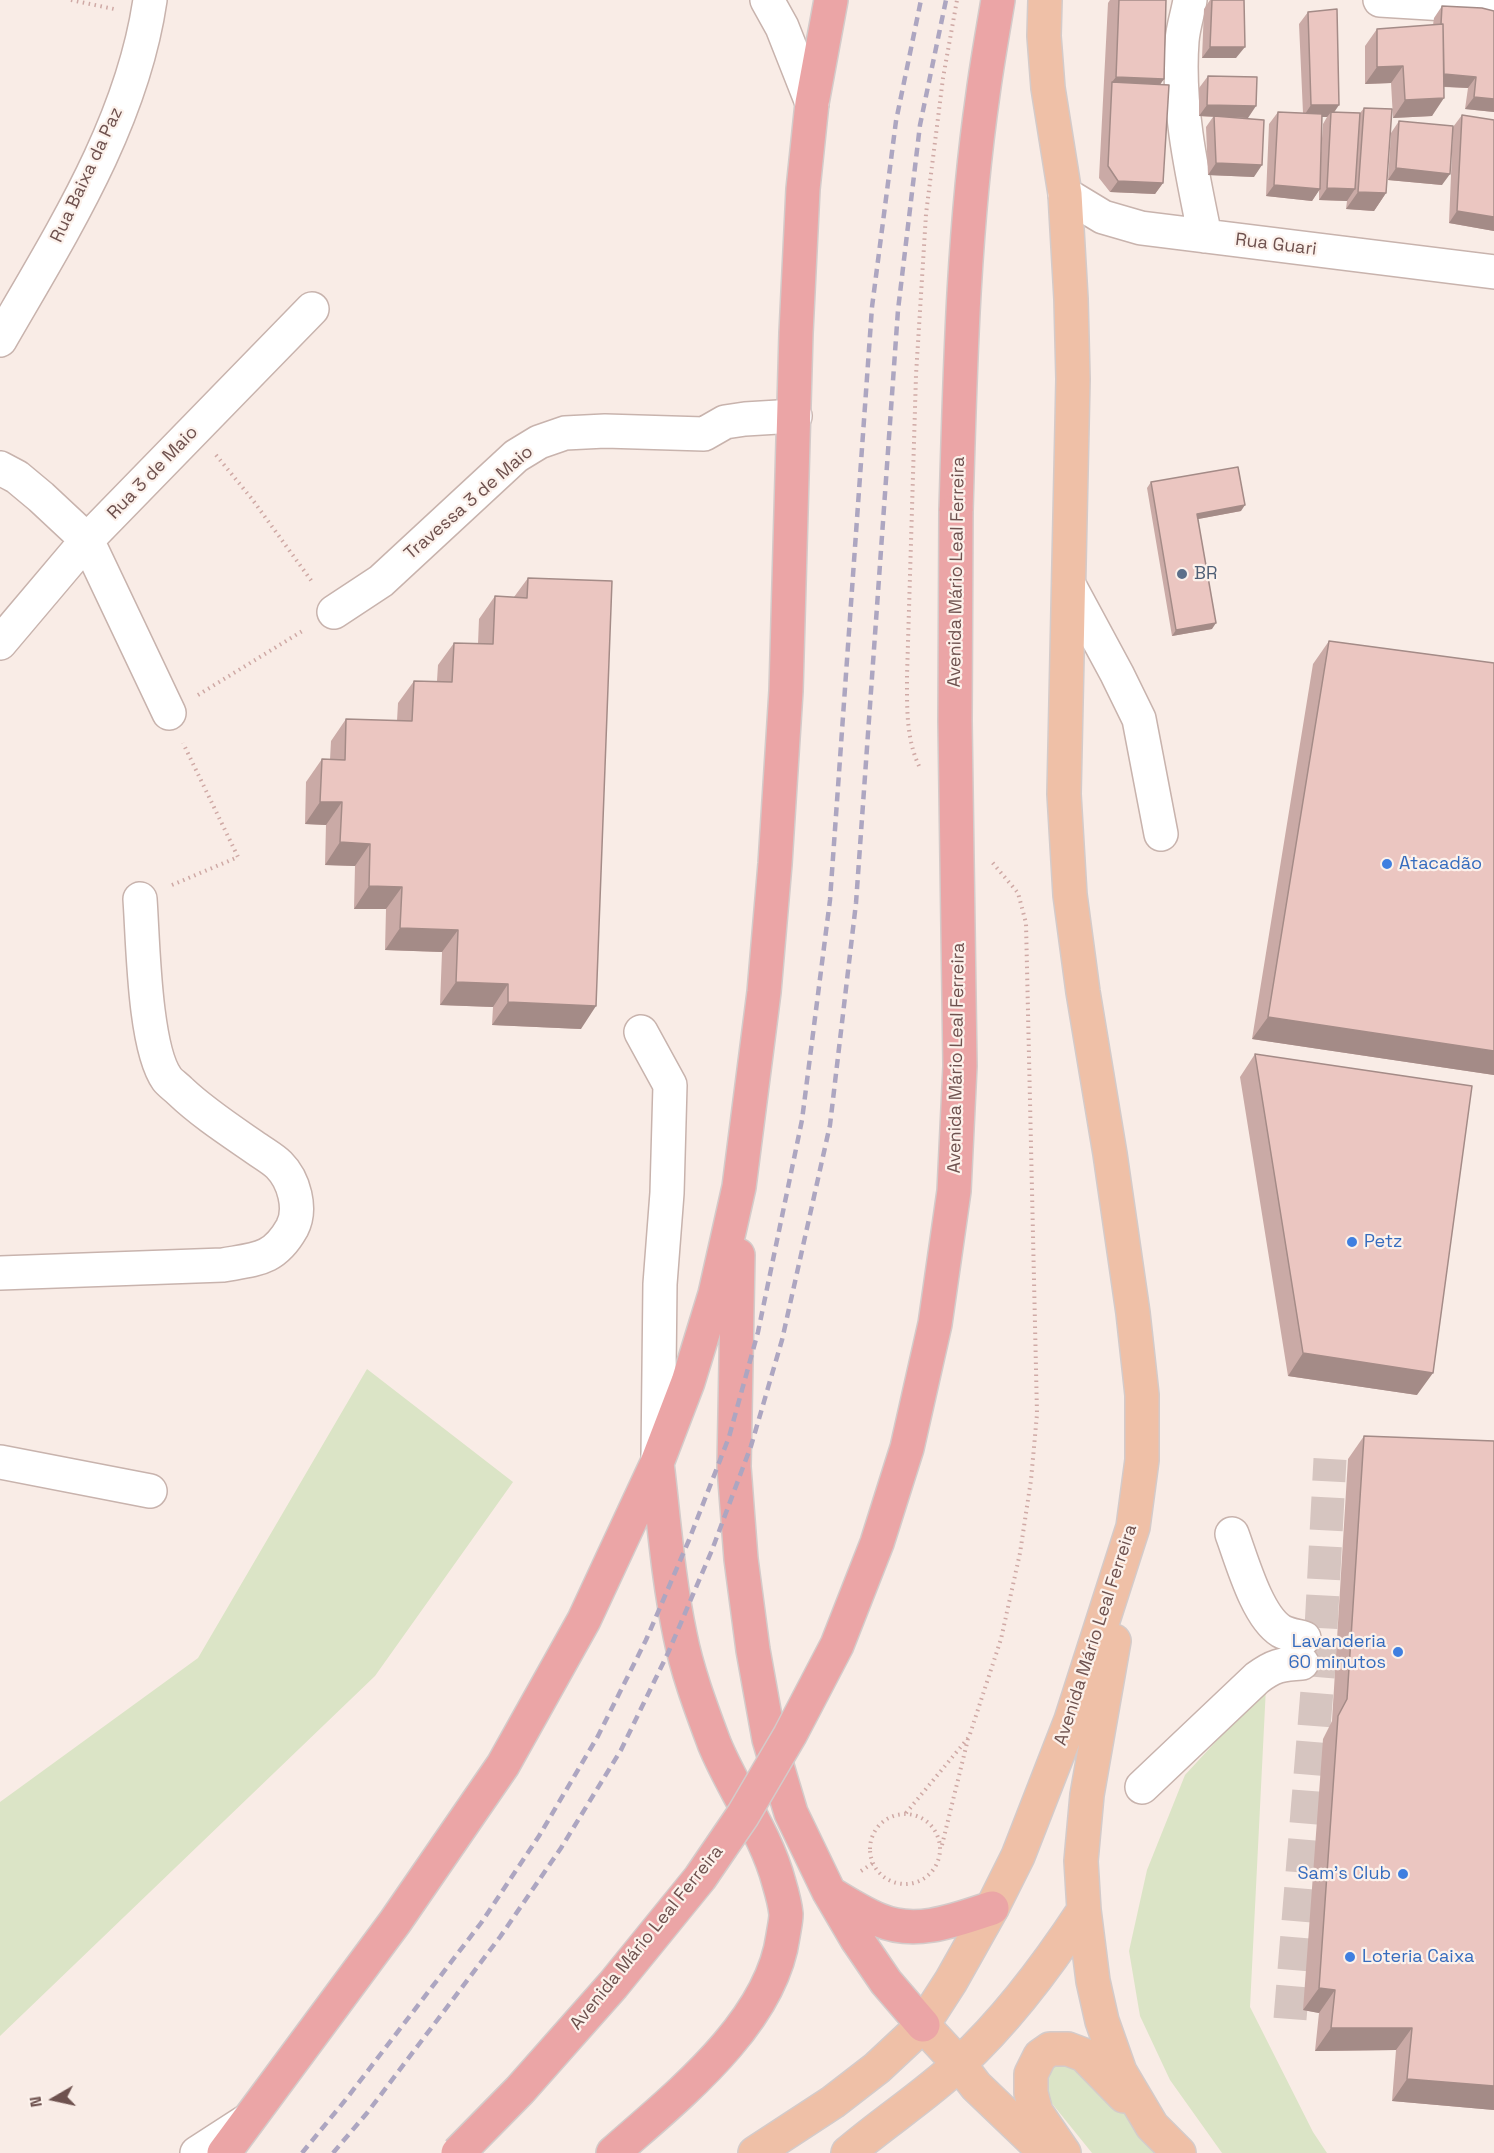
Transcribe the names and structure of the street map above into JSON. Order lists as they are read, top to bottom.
{
  "streets": {
    "highway": ["Avenida Mário Leal Ferreira"],
    "street": [
      "Rua Baixa da Paz",
      "Rua Guari",
      "Rua 3 de Maio",
      "Travessa 3 de Maio"
    ]
  },
  "crossings": [
    ["Rua Guari", "Avenida Mário Leal Ferreira"]
  ],
  "places": [
    "BR",
    "Atacadão",
    "Petz",
    "Lavanderia 60 minutos",
    "Sam's Club",
    "Loteria Caixa"
  ],
  "north": "left"
}
